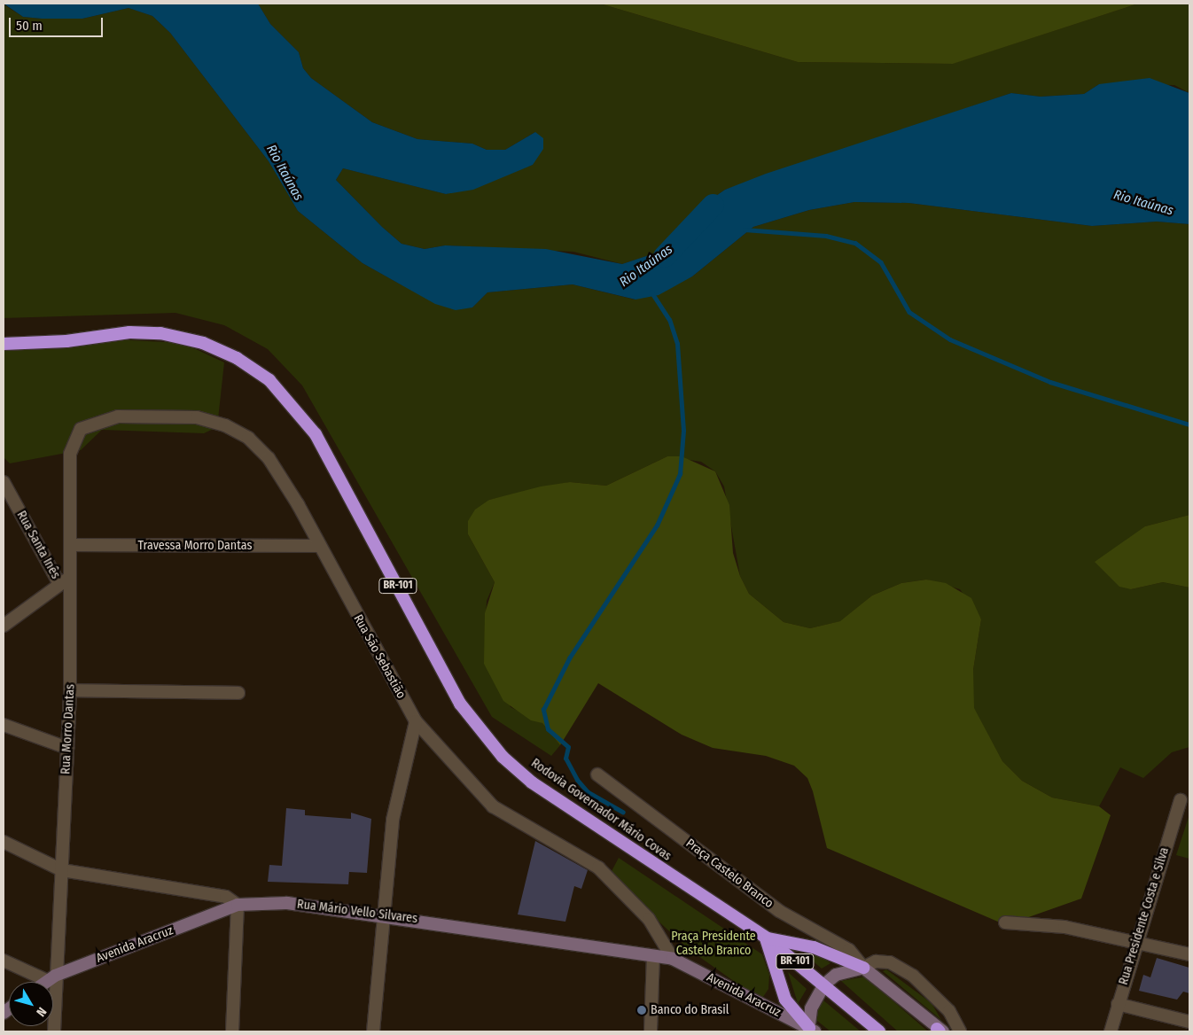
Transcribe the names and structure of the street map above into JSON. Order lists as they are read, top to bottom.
{
  "streets": {
    "highway": ["BR-101", "Rodovia Governador Mário Covas"],
    "main road": ["Praça Castelo Branco", "Rua Mário Vello Silvares", "Avenida Aracruz"],
    "street": [
      "Rua Santa Inês",
      "Travessa Morro Dantas",
      "Rua São Sebastião",
      "Rua Morro Dantas",
      "Rua Presidente Costa e Silva"
    ]
  },
  "crossings": [
    ["Travessa Morro Dantas", "Rua São Sebastião"],
    ["Travessa Morro Dantas", "Rua Morro Dantas"],
    ["Rua São Sebastião", "Rua Morro Dantas"],
    ["Rua São Sebastião", "Avenida Aracruz"],
    ["Rua Morro Dantas", "Rua Mário Vello Silvares"],
    ["Rua Morro Dantas", "Avenida Aracruz"],
    ["Rua Mário Vello Silvares", "Avenida Aracruz"]
  ],
  "water": ["Rio Itaúnas"],
  "parks": ["Praça Presidente Castelo Branco"],
  "places": ["Banco do Brasil"],
  "scale_bar": "50 m",
  "north": "bottom right"
}
